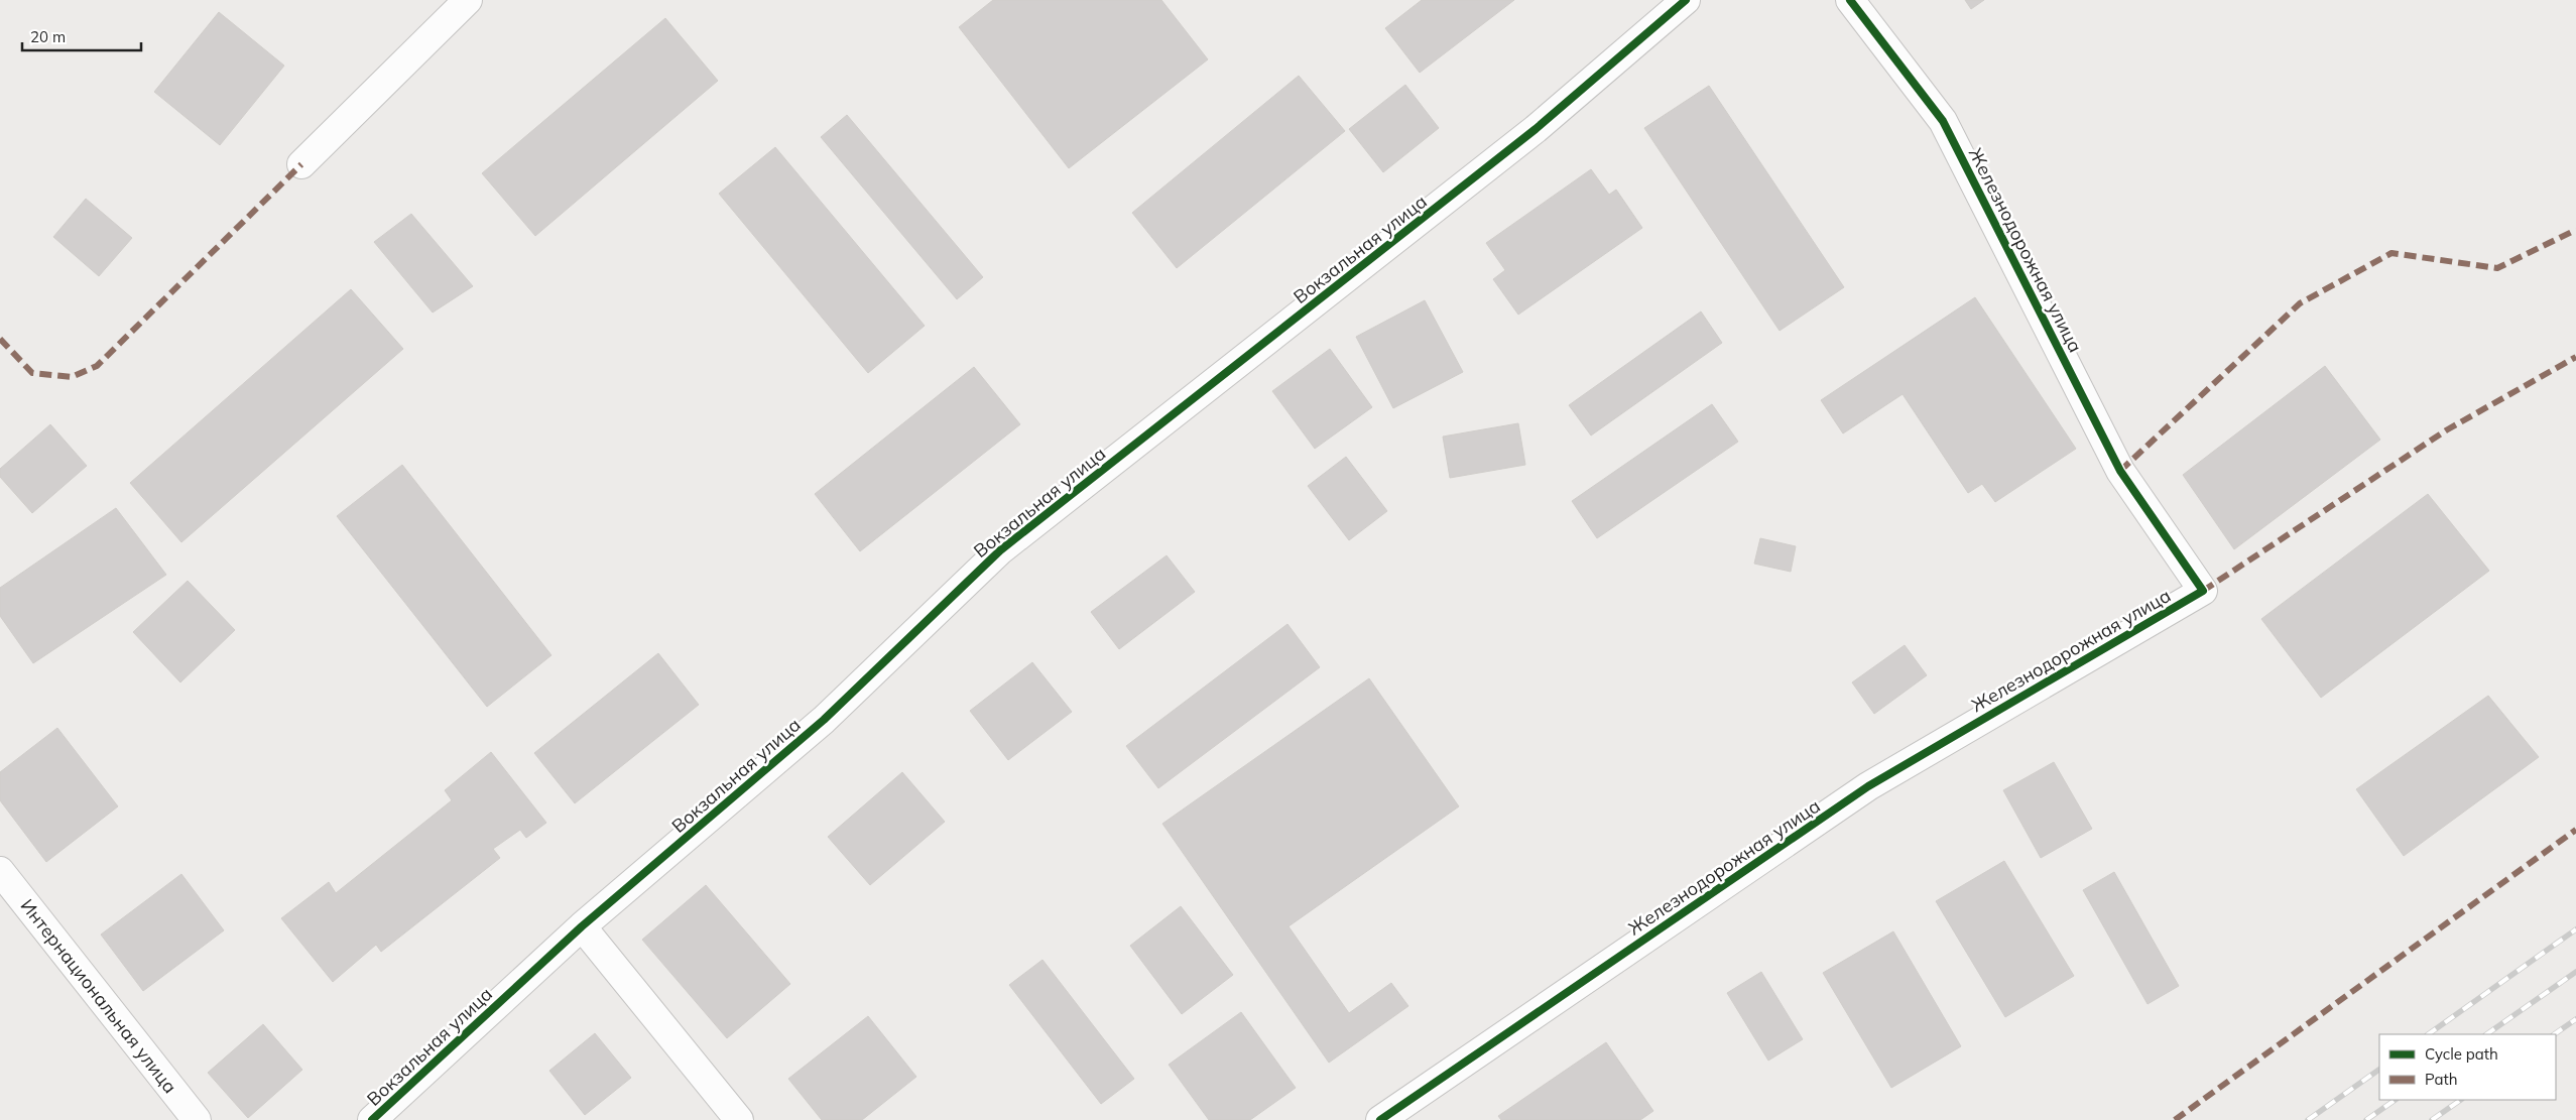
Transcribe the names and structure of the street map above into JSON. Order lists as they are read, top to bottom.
{
  "streets": {
    "street": ["Вокзальная улица", "Железнодорожная улица", "Интернациональная улица"]
  },
  "legend": ["Cycle path", "Path"],
  "scale_bar": "20 m"
}
